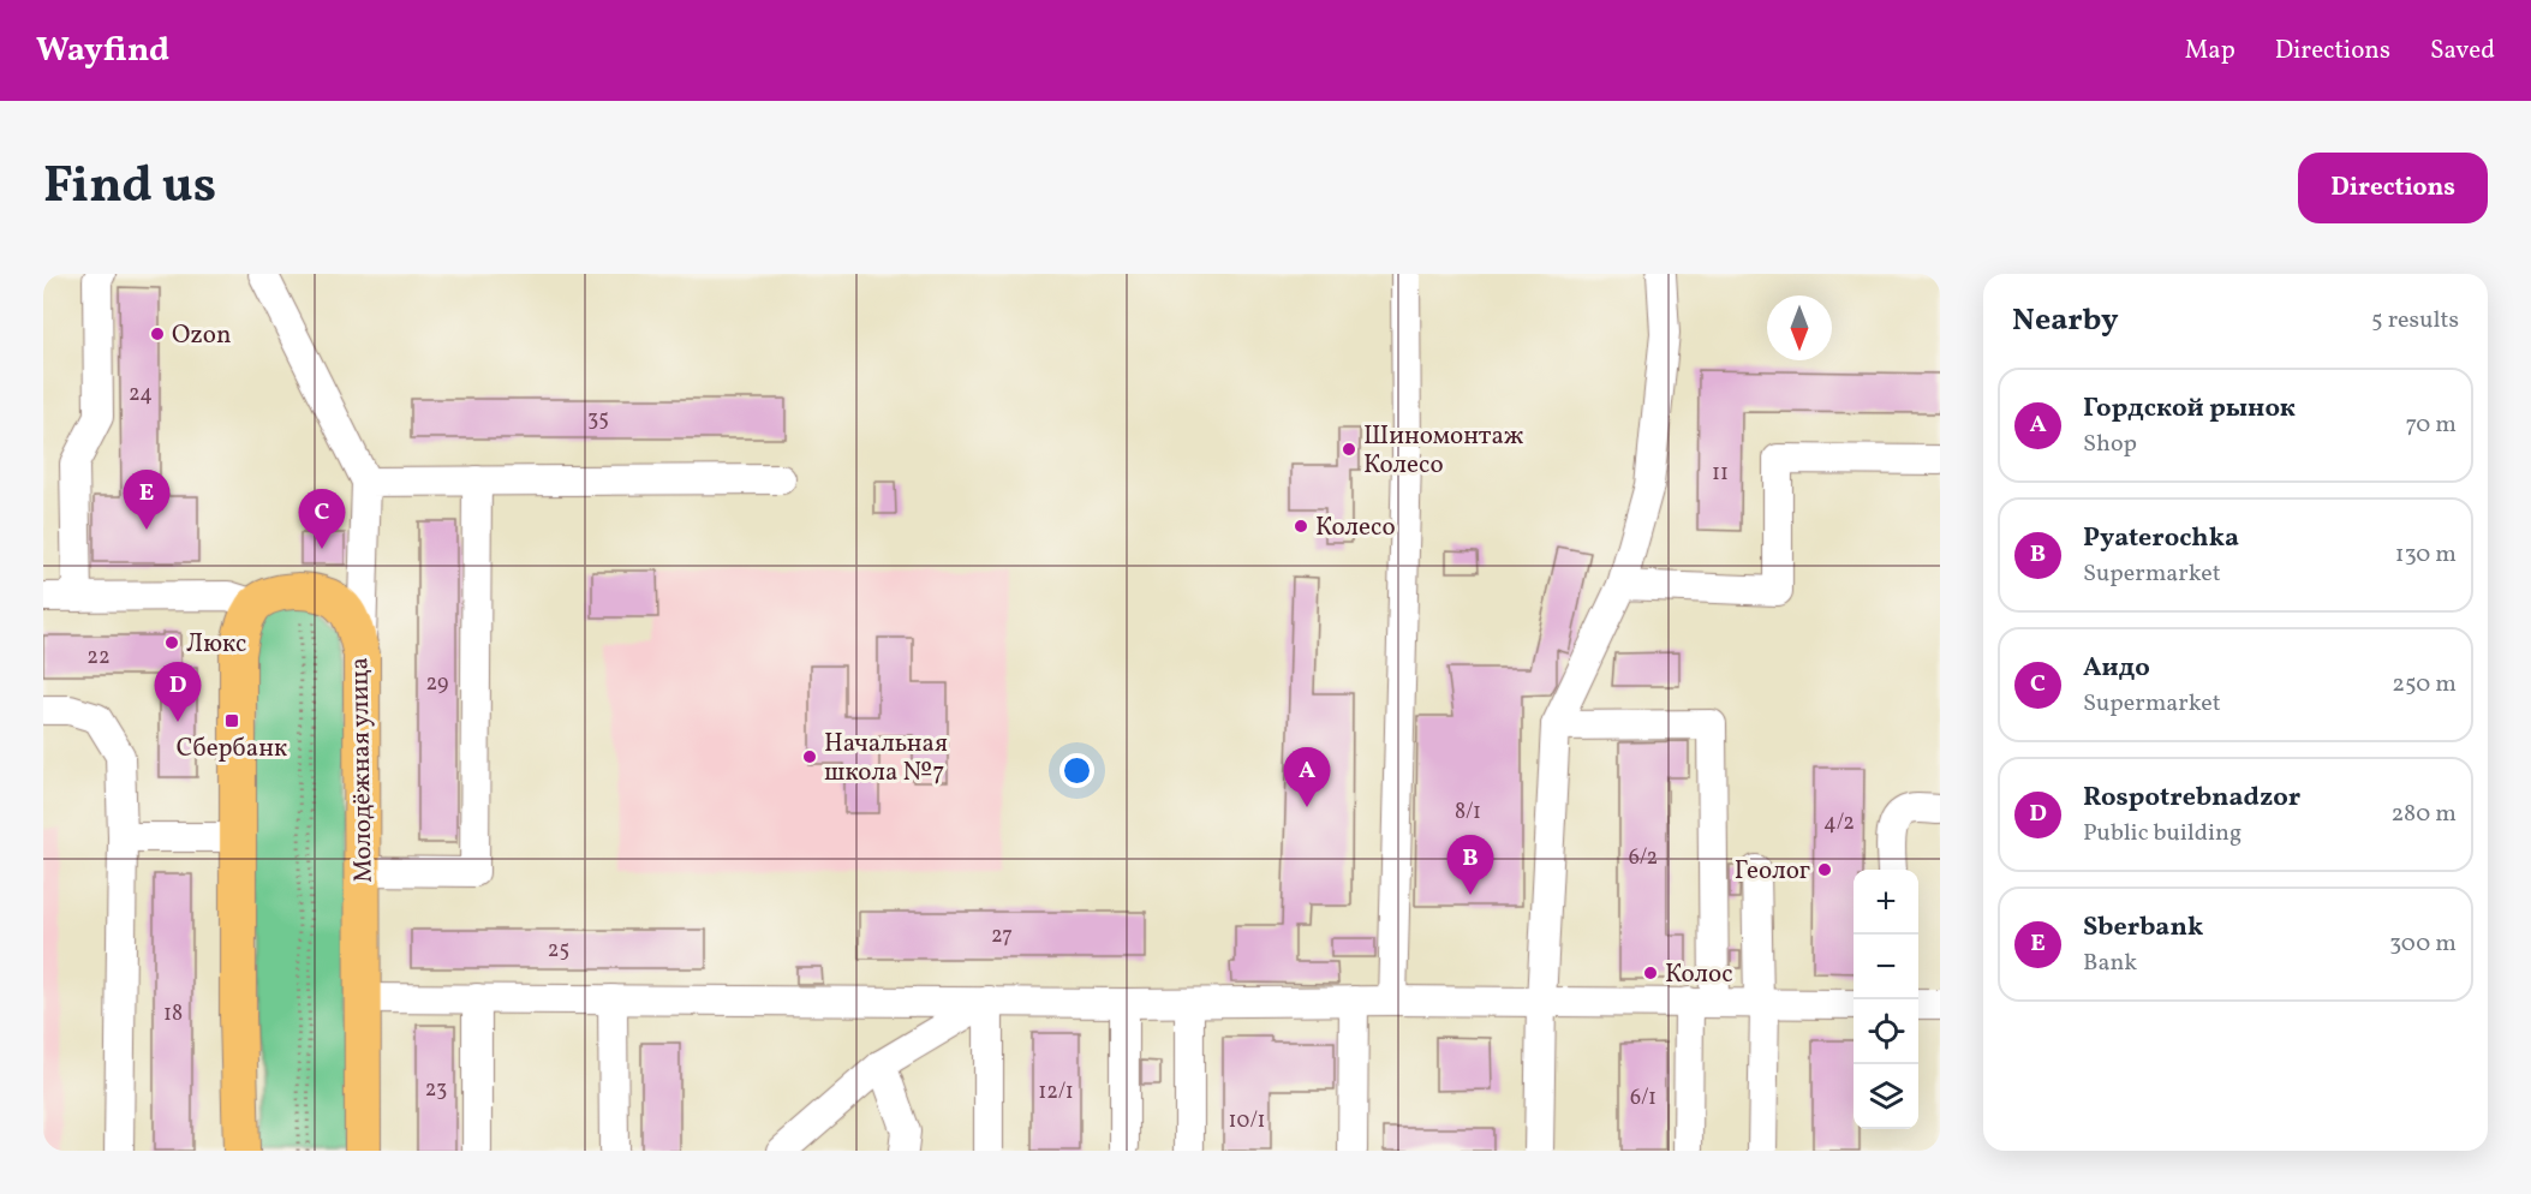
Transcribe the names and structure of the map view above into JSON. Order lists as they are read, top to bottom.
{
  "streets": {
    "main road": ["Молодёжная улица"]
  },
  "places": {
    "other": [
      "Ozon",
      "Шиномонтаж Колесо",
      "Колесо",
      "Люкс",
      "Начальная школа №7",
      "Геолог",
      "Колос"
    ],
    "transit": ["Сбербанк"]
  },
  "house_numbers": [
    "24",
    "35",
    "11",
    "22",
    "29",
    "8/1",
    "4/2",
    "6/2",
    "27",
    "25",
    "18",
    "23",
    "12/1",
    "6/1",
    "10/1"
  ],
  "north": "bottom",
  "page": {
    "header": "Wayfind",
    "nav": ["Map", "Directions", "Saved"],
    "title": "Find us",
    "buttons": "Directions",
    "heading": ["Nearby", "5 results"],
    "list": [
      {
        "mark": "A",
        "name": "Гордской рынок",
        "note": "Shop",
        "value": "70 m"
      },
      {
        "mark": "B",
        "name": "Pyaterochka",
        "note": "Supermarket",
        "value": "130 m"
      },
      {
        "mark": "C",
        "name": "Аидо",
        "note": "Supermarket",
        "value": "250 m"
      },
      {
        "mark": "D",
        "name": "Rospotrebnadzor",
        "note": "Public building",
        "value": "280 m"
      },
      {
        "mark": "E",
        "name": "Sberbank",
        "note": "Bank",
        "value": "300 m"
      }
    ],
    "pins": [
      "E",
      "C",
      "D",
      "A",
      "B"
    ],
    "map_buttons": ["+", "−"]
  }
}
